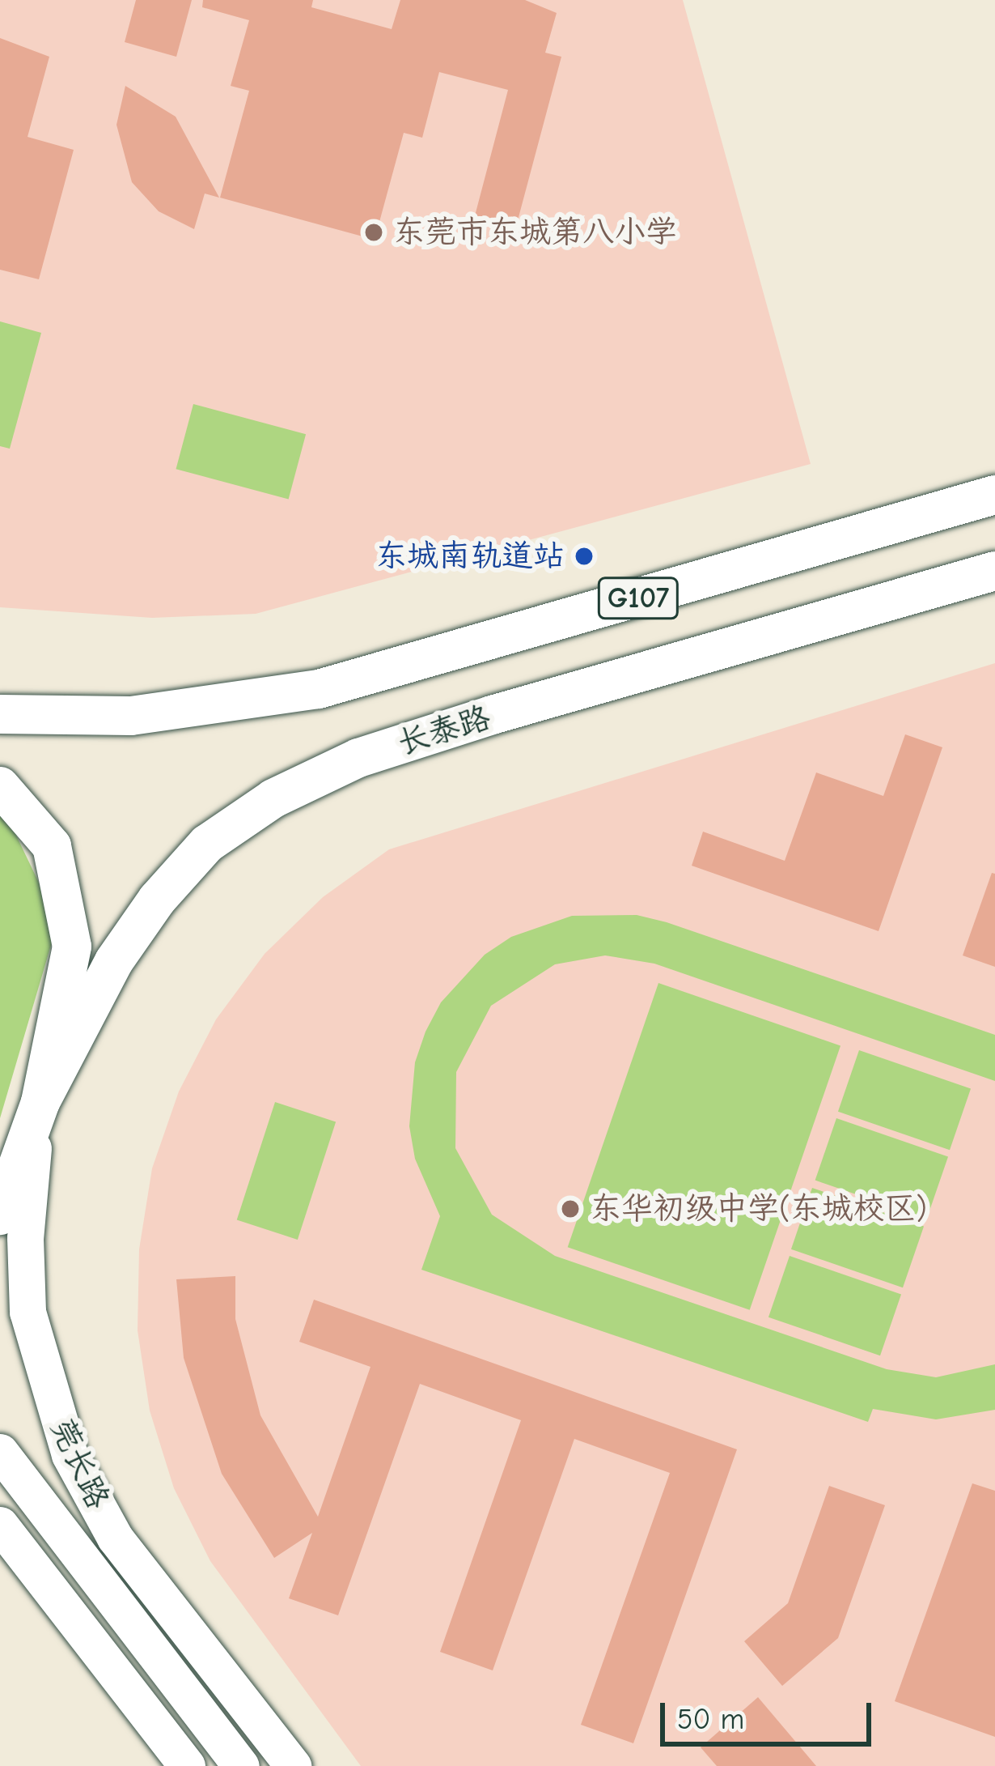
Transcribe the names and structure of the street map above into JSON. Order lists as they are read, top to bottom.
{
  "streets": {
    "highway": ["G107", "长泰路"],
    "main road": ["莞长路"]
  },
  "crossings": [
    ["G107", "长泰路"],
    ["G107", "莞长路"],
    ["长泰路", "莞长路"]
  ],
  "places": ["东莞市东城第八小学", "东城南轨道站", "东华初级中学(东城校区)"],
  "scale_bar": "50 m"
}
